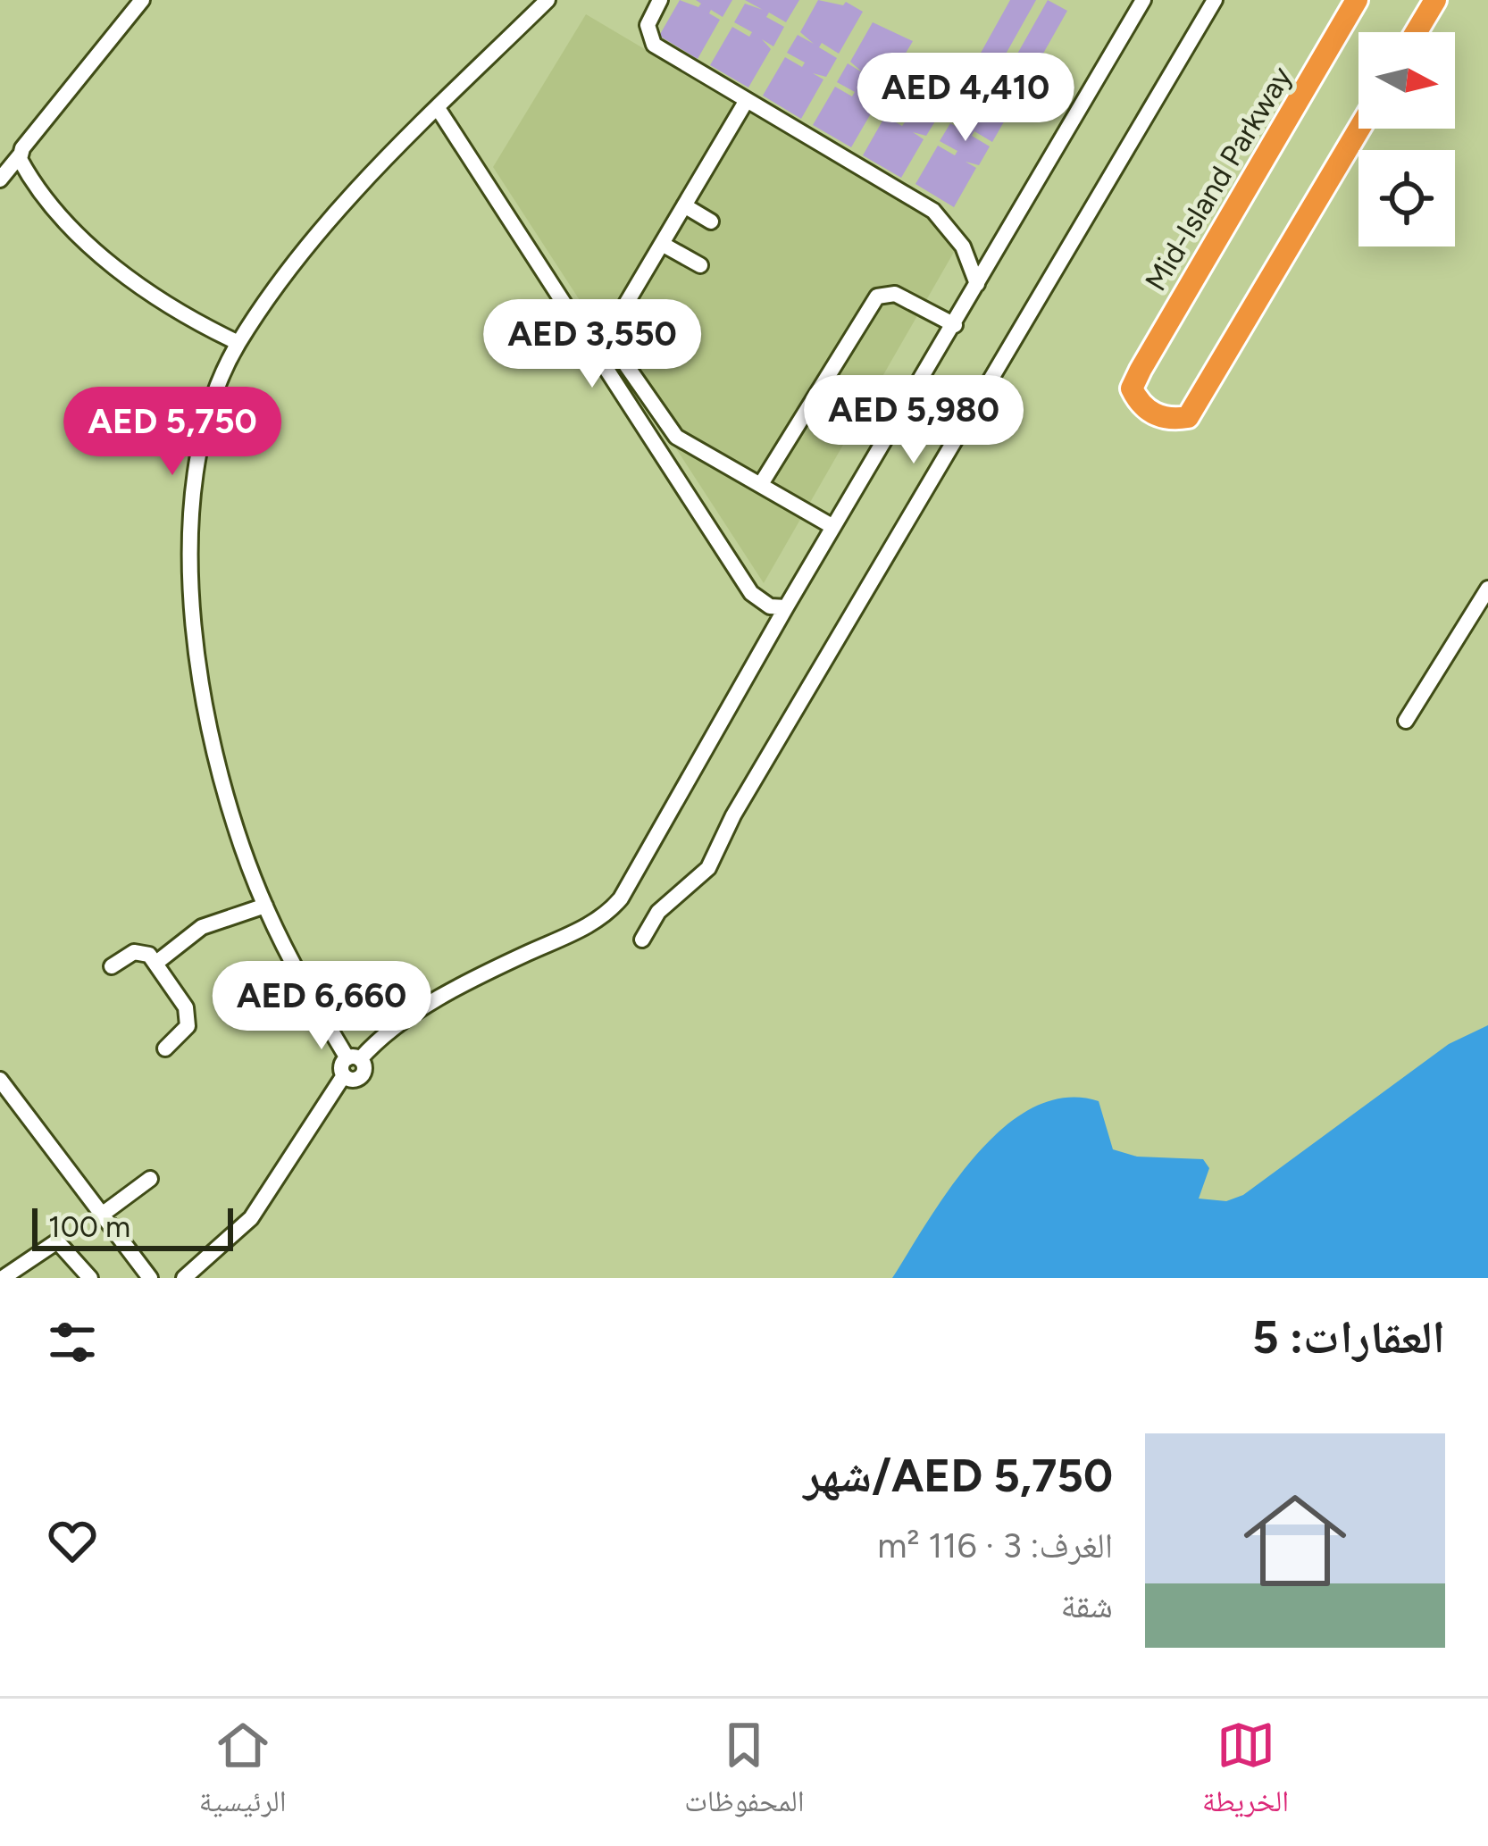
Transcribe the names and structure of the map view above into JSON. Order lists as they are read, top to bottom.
{
  "streets": {
    "highway": ["Mid-Island Parkway"]
  },
  "scale_bar": "100 m",
  "north": "right",
  "page": {
    "price": [
      "AED 4,410",
      "AED 3,550",
      "AED 5,980",
      "AED 5,750",
      "AED 6,660"
    ],
    "scale": "100 m",
    "heading": "العقارات: 5",
    "list": [
      {
        "name": "AED 5,750/شهر",
        "note": "الغرف: 3 · 116 m² · شقة"
      }
    ],
    "tabs": ["الخريطة", "المحفوظات", "الرئيسية"]
  }
}
